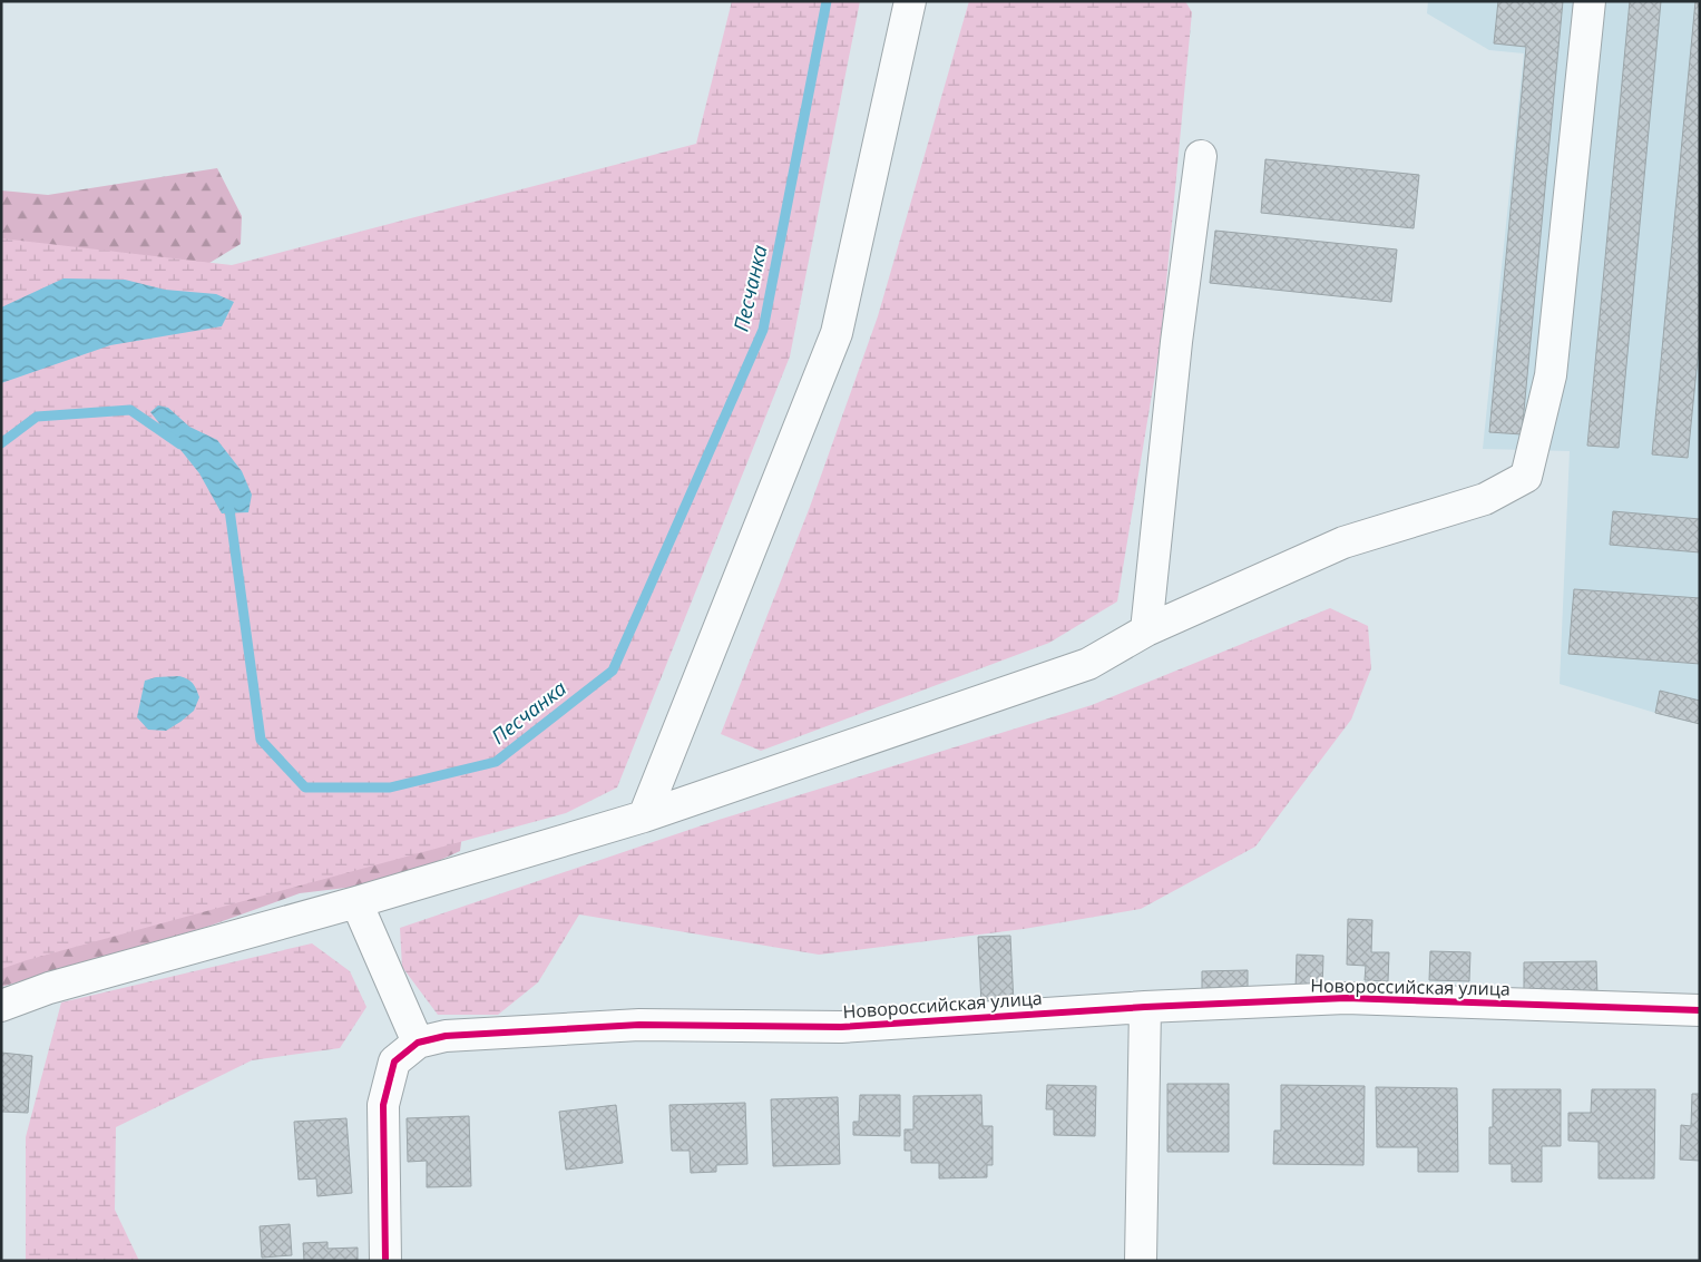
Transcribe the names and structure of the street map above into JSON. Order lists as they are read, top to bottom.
{
  "streets": {
    "street": ["Новороссийская улица"]
  },
  "water": ["Песчанка"]
}
